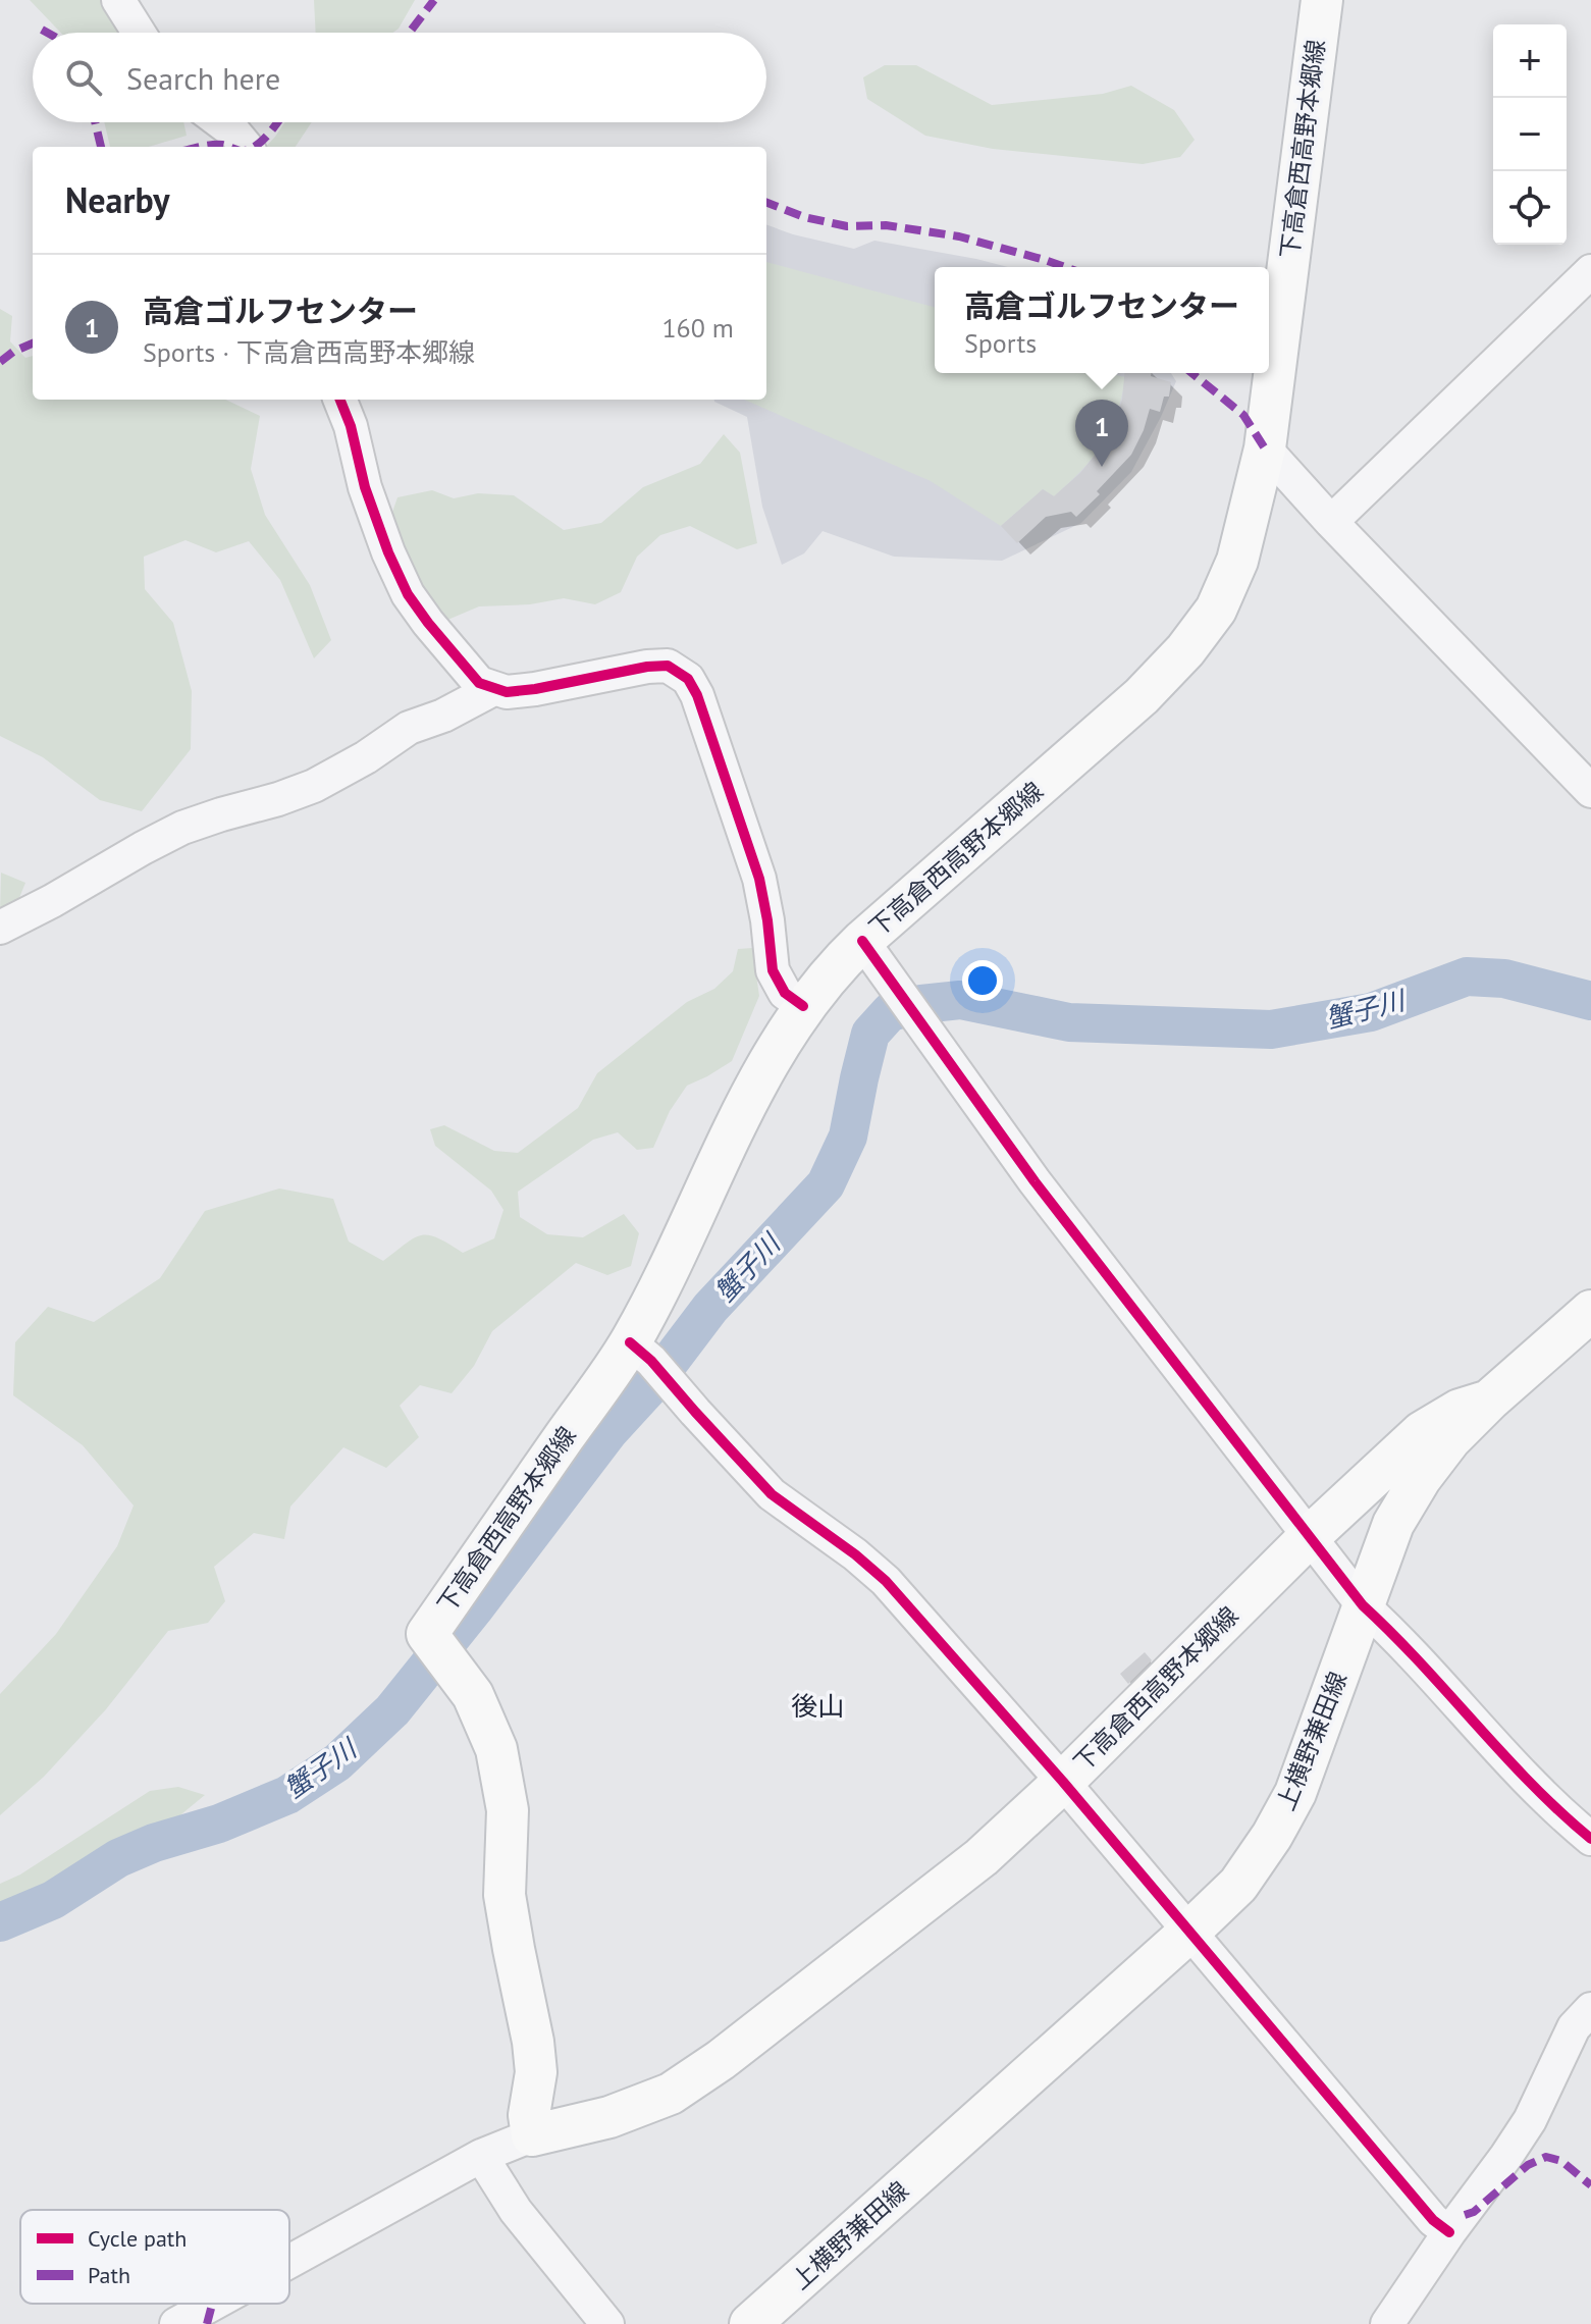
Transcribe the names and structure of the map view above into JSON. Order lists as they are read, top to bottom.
{
  "streets": {
    "main road": ["下高倉西高野本郷線", "上横野兼田線"]
  },
  "crossings": [
    ["下高倉西高野本郷線", "上横野兼田線"]
  ],
  "districts": ["後山"],
  "water": ["蟹子川"],
  "legend": ["Cycle path", "Path"],
  "page": {
    "map_buttons": ["+", "−"],
    "search": "Search here",
    "heading": "Nearby",
    "list": [
      {
        "mark": "1",
        "name": "高倉ゴルフセンター",
        "note": "Sports · 下高倉西高野本郷線",
        "value": "160 m"
      }
    ],
    "popup": ["高倉ゴルフセンター", "Sports"],
    "pins": "1"
  }
}
